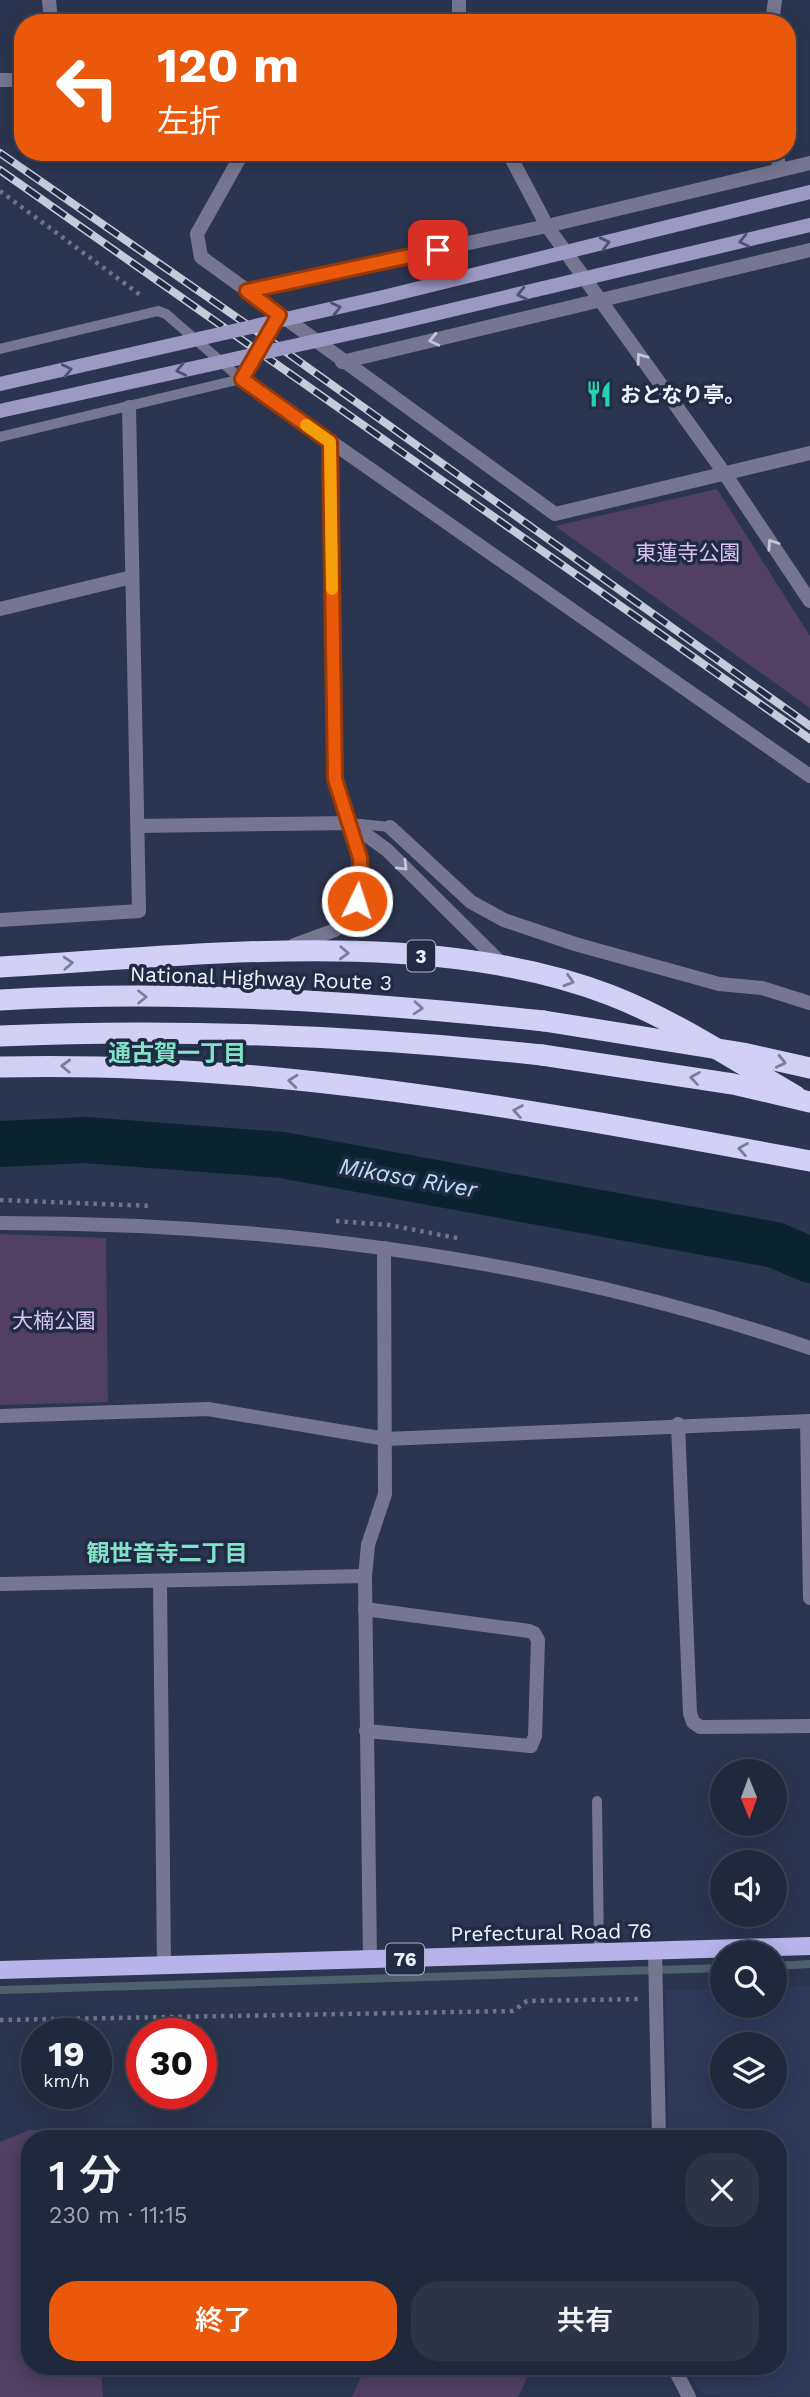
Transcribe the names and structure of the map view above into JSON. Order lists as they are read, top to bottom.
{
  "streets": {
    "highway": ["3", "National Highway Route 3"],
    "main road": ["Prefectural Road 76", "76"]
  },
  "districts": ["通古賀一丁目", "観世音寺二丁目"],
  "water": ["Mikasa River"],
  "parks": ["東蓮寺公園", "大楠公園"],
  "places": {
    "restaurant": ["おとなり亭。"]
  },
  "north": "bottom",
  "page": {
    "turn": ["120 m", "左折"],
    "speed": "19 km/h",
    "limit": "30",
    "heading": ["1 分", "230 m · 11:15"],
    "buttons": ["終了", "共有"]
  }
}
